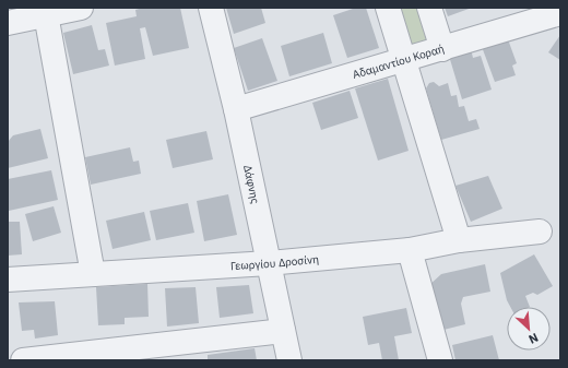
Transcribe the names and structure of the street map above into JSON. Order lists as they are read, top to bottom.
{
  "streets": {
    "street": ["Αδαμαντίου Κοραή", "Δάφνης", "Γεωργίου Δροσίνη"]
  },
  "crossings": [
    ["Αδαμαντίου Κοραή", "Δάφνης"],
    ["Δάφνης", "Γεωργίου Δροσίνη"]
  ],
  "north": "bottom right"
}
